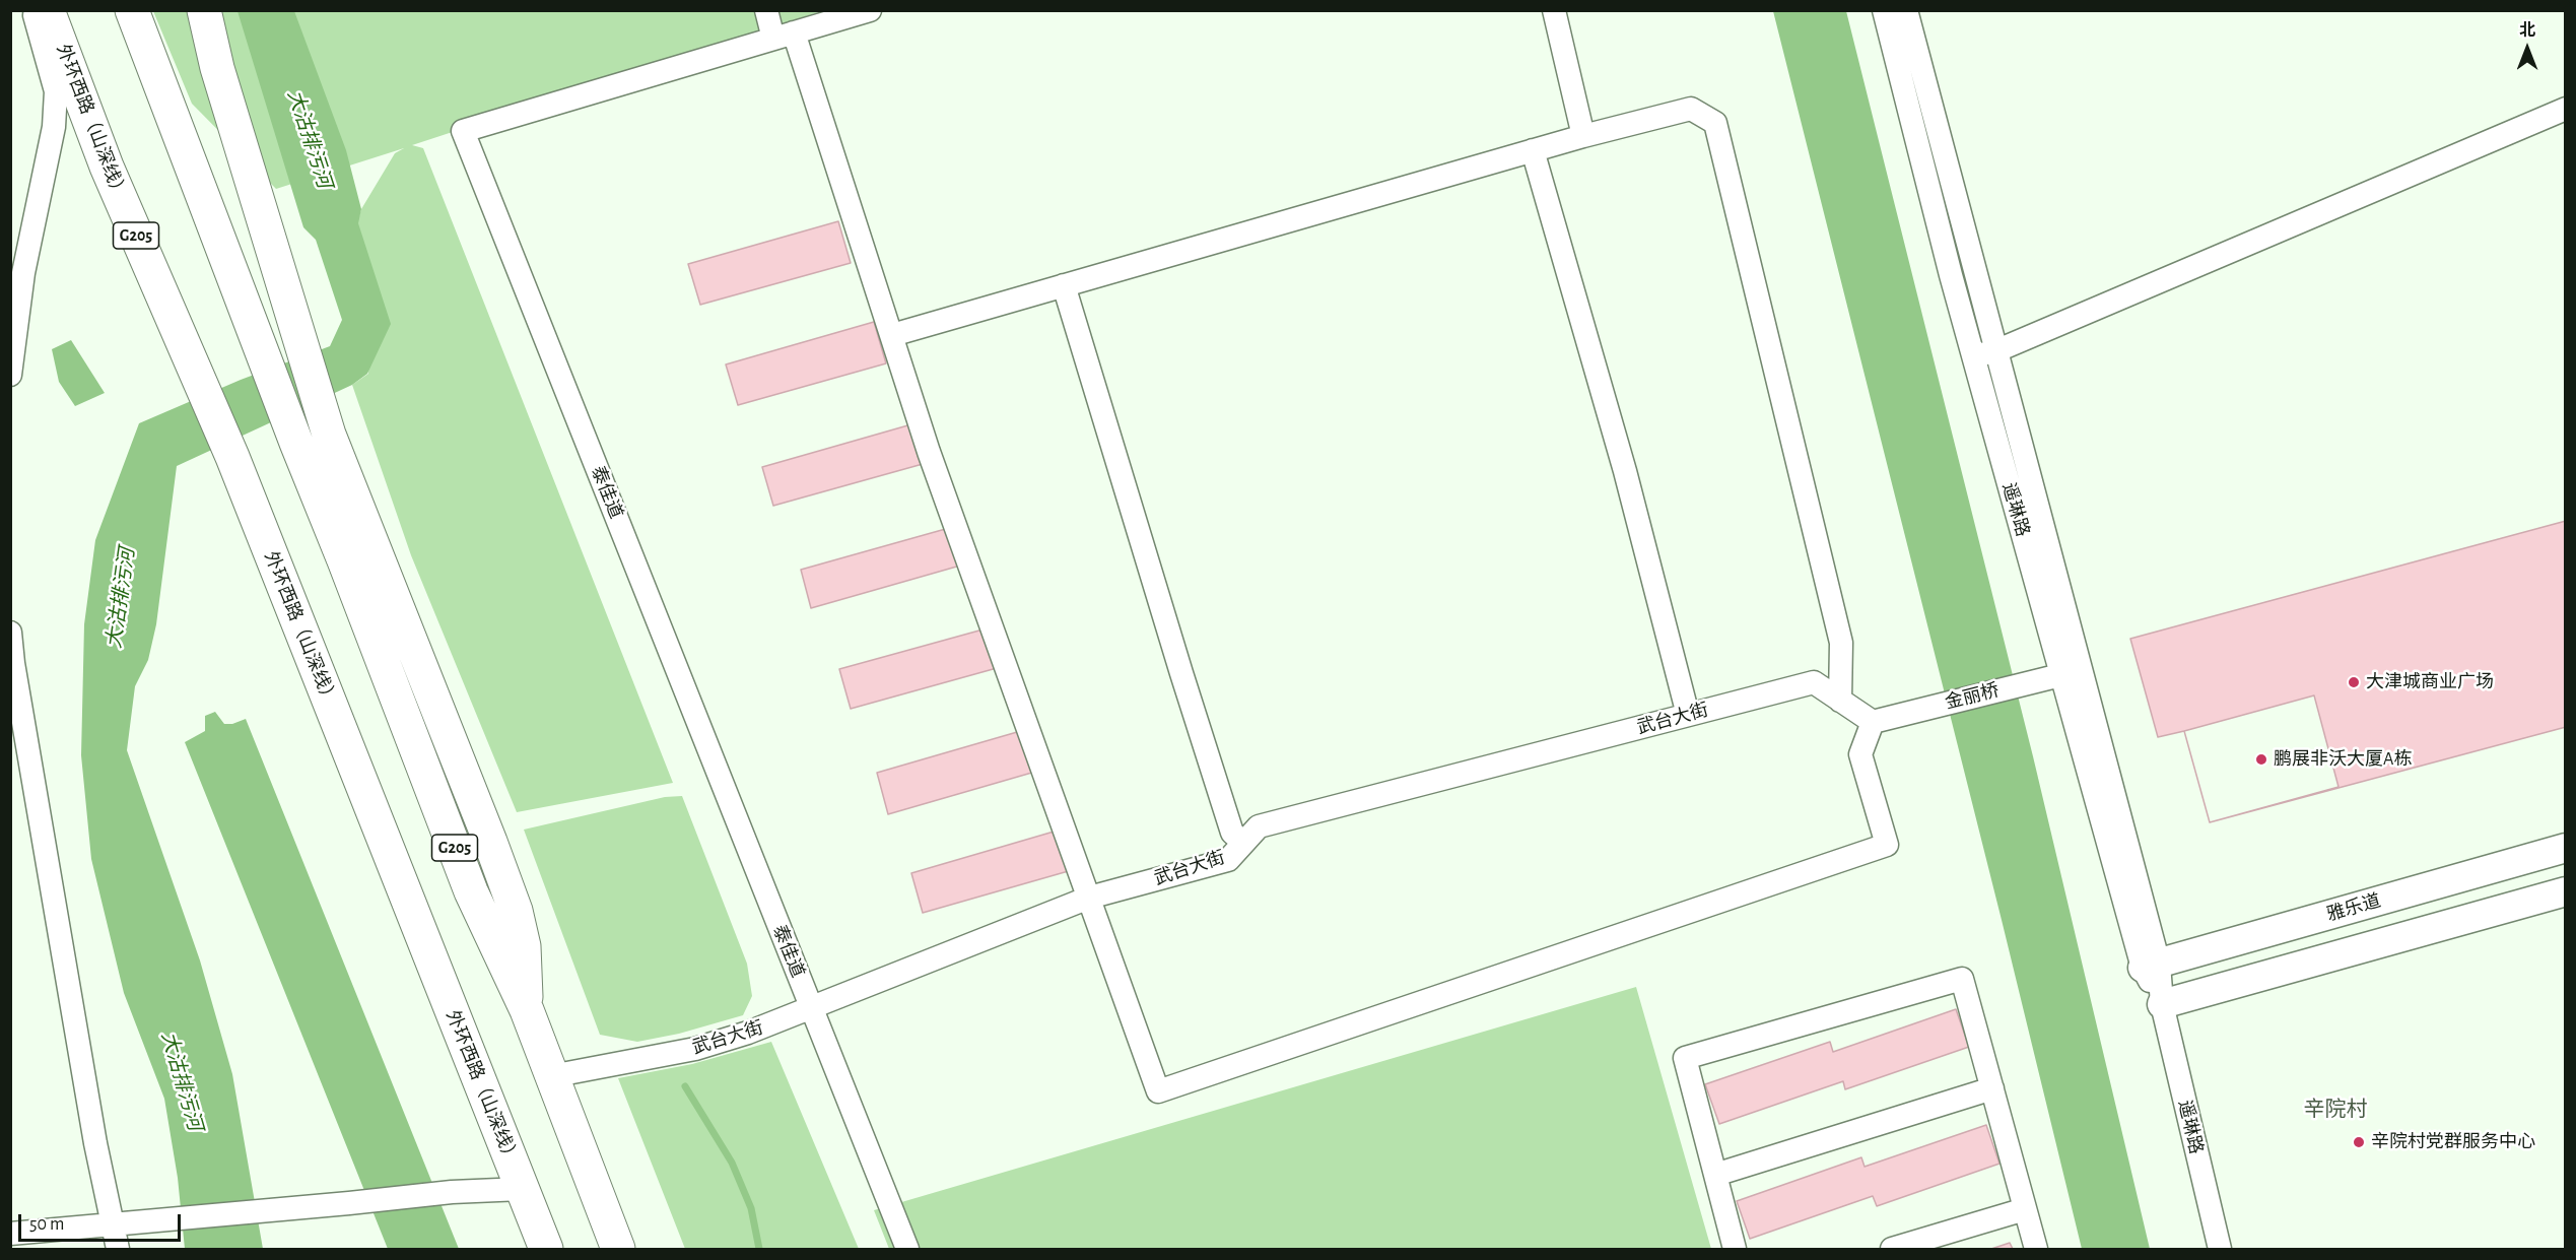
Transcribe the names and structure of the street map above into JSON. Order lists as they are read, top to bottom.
{
  "streets": {
    "highway": ["外环西路（山深线）", "G205"],
    "main road": ["雅乐道"],
    "street": [
      "泰佳道",
      "遥琳路",
      "金丽桥",
      "武台大街"
    ]
  },
  "crossings": [
    ["G205", "武台大街"],
    ["泰佳道", "武台大街"],
    ["遥琳路", "金丽桥"],
    ["遥琳路", "雅乐道"],
    ["金丽桥", "武台大街"]
  ],
  "districts": ["辛院村"],
  "water": ["大沽排污河"],
  "places": ["大津城商业广场", "鹏展非沃大厦A栋", "辛院村党群服务中心"],
  "scale_bar": "50 m",
  "north": "top"
}
